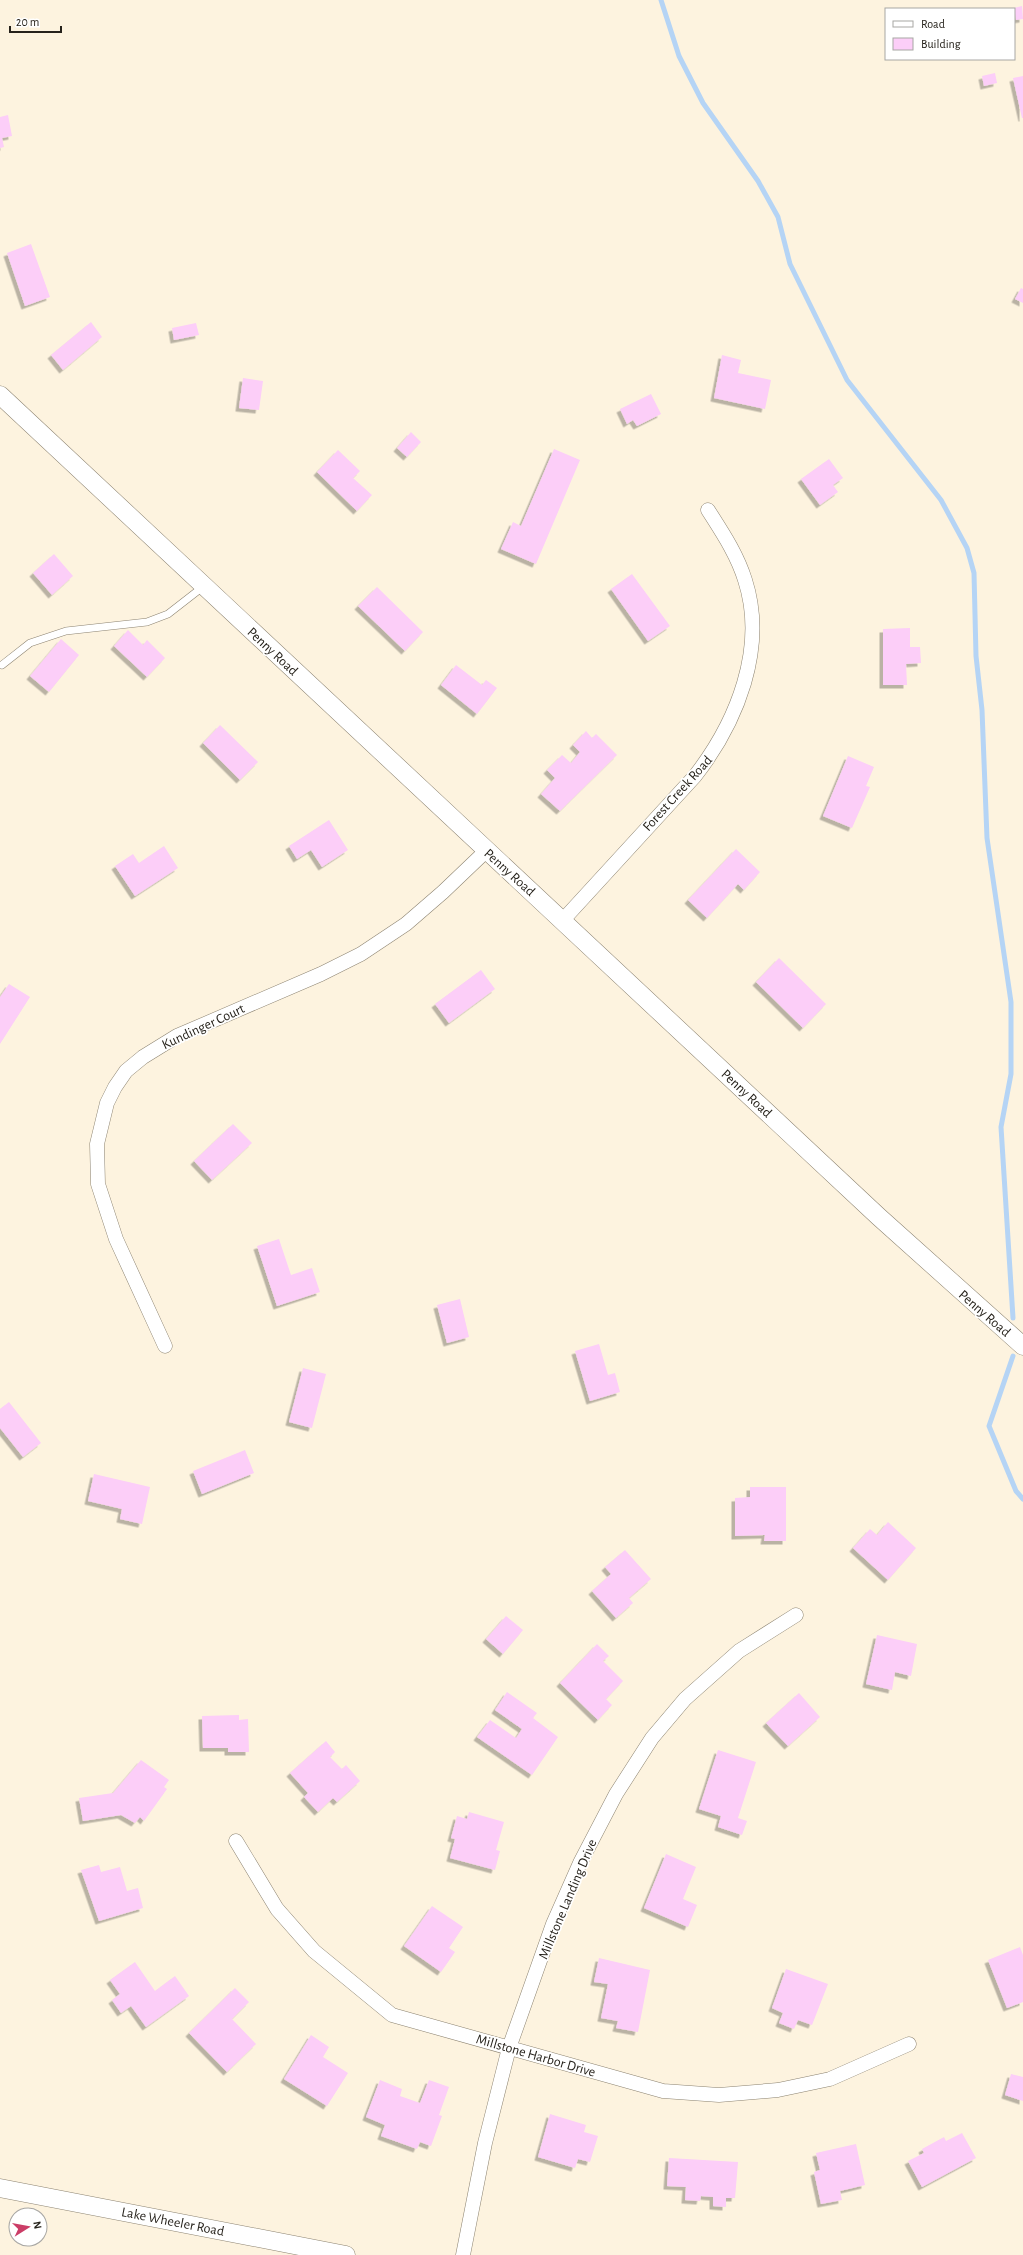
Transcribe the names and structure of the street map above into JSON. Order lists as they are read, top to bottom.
{
  "streets": {
    "street": [
      "Penny Road",
      "Forest Creek Road",
      "Kundinger Court",
      "Millstone Landing Drive",
      "Millstone Harbor Drive",
      "Lake Wheeler Road"
    ]
  },
  "crossings": [
    ["Penny Road", "Forest Creek Road"],
    ["Penny Road", "Kundinger Court"],
    ["Millstone Landing Drive", "Millstone Harbor Drive"]
  ],
  "legend": ["Road", "Building"],
  "scale_bar": "20 m",
  "north": "right"
}
